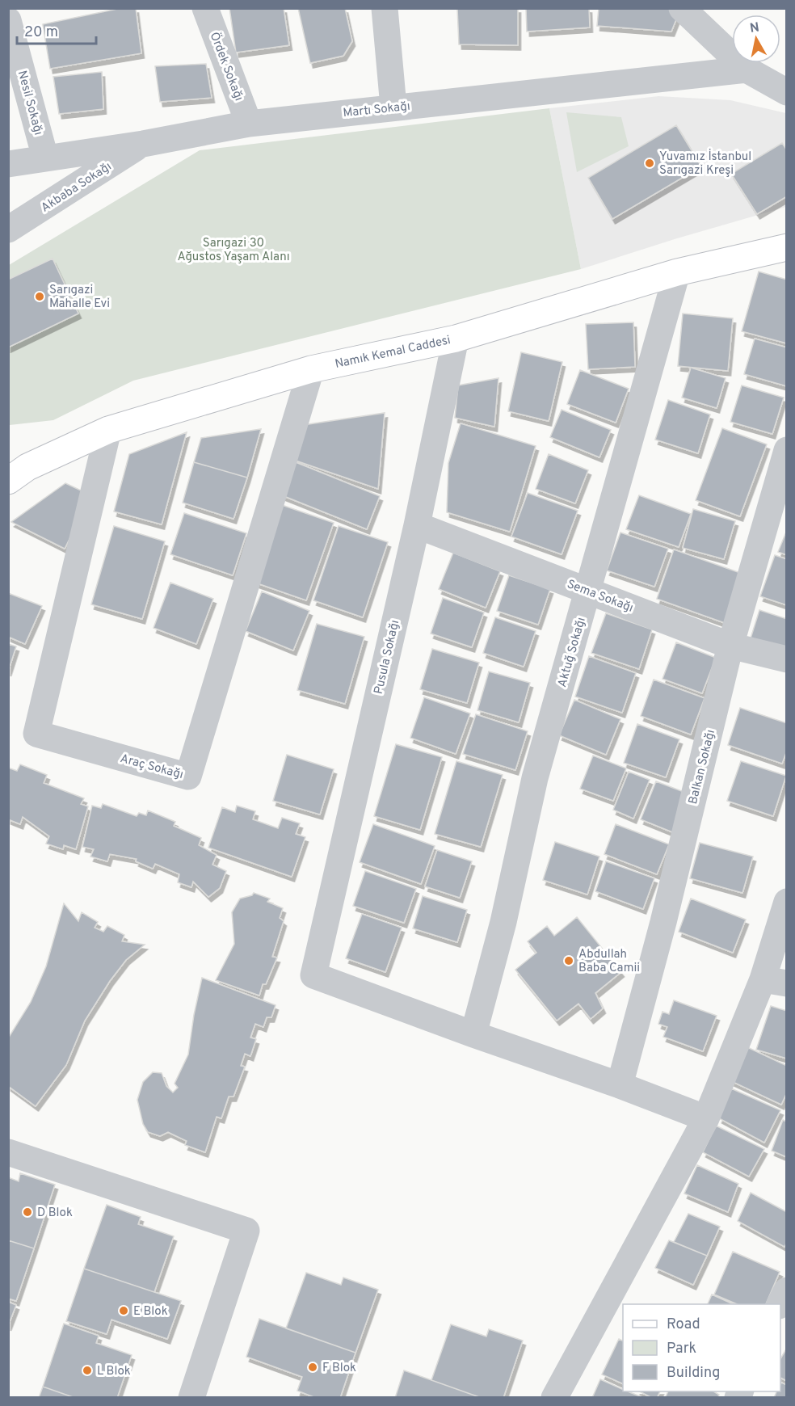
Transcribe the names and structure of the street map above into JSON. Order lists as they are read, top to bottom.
{
  "streets": {
    "main road": ["Namık Kemal Caddesi"],
    "street": [
      "Ördek Sokağı",
      "Nesil Sokağı",
      "Martı Sokağı",
      "Akbaba Sokağı",
      "Sema Sokağı",
      "Aktuğ Sokağı",
      "Pusula Sokağı",
      "Araç Sokağı",
      "Balkan Sokağı"
    ]
  },
  "crossings": [
    ["Ördek Sokağı", "Martı Sokağı"],
    ["Nesil Sokağı", "Martı Sokağı"],
    ["Martı Sokağı", "Akbaba Sokağı"],
    ["Namık Kemal Caddesi", "Aktuğ Sokağı"],
    ["Namık Kemal Caddesi", "Pusula Sokağı"],
    ["Namık Kemal Caddesi", "Araç Sokağı"],
    ["Sema Sokağı", "Aktuğ Sokağı"],
    ["Sema Sokağı", "Pusula Sokağı"],
    ["Sema Sokağı", "Balkan Sokağı"],
    ["Aktuğ Sokağı", "Pusula Sokağı"]
  ],
  "parks": ["Sarıgazi 30 Ağustos Yaşam Alanı"],
  "places": [
    "Yuvamız İstanbul Sarıgazi Kreşi",
    "Sarıgazi Mahalle Evi",
    "Abdullah Baba Camii",
    "D Blok",
    "E Blok",
    "F Blok",
    "L Blok"
  ],
  "legend": ["Road", "Park", "Building"],
  "scale_bar": "20 m",
  "north": "top"
}
